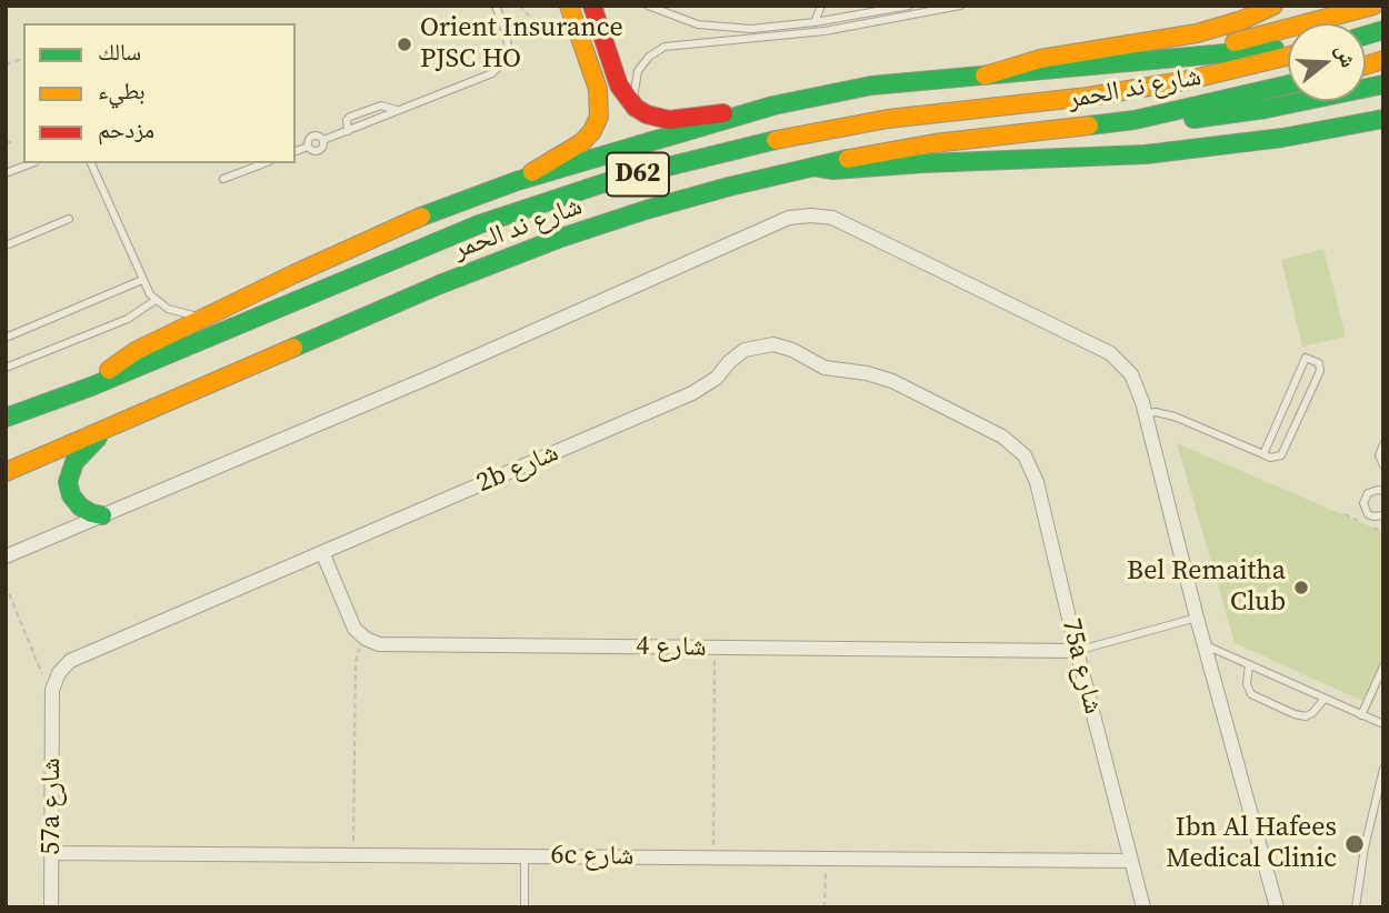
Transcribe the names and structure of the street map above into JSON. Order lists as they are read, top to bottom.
{
  "streets": {
    "main road": ["شارع ند الحمر", "D62"],
    "street": [
      "2b شارع",
      "شارع 4",
      "75a شارع",
      "57a شارع",
      "6c شارع"
    ]
  },
  "crossings": [
    ["2b شارع", "75a شارع"],
    ["2b شارع", "57a شارع"],
    ["شارع 4", "75a شارع"],
    ["75a شارع", "6c شارع"],
    ["57a شارع", "6c شارع"]
  ],
  "places": ["Orient Insurance PJSC HO", "Bel Remaitha Club", "Ibn Al Hafees Medical Clinic"],
  "legend": ["سالك", "بطيء", "مزدحم"],
  "north": "right"
}
